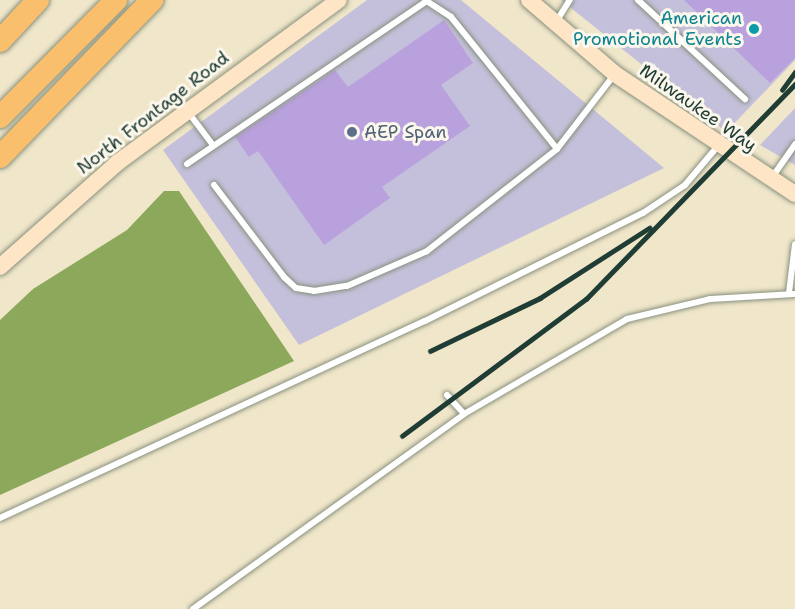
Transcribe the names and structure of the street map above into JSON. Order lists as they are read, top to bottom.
{
  "streets": {
    "street": ["Milwaukee Way", "North Frontage Road"]
  },
  "places": ["American Promotional Events", "AEP Span"]
}
